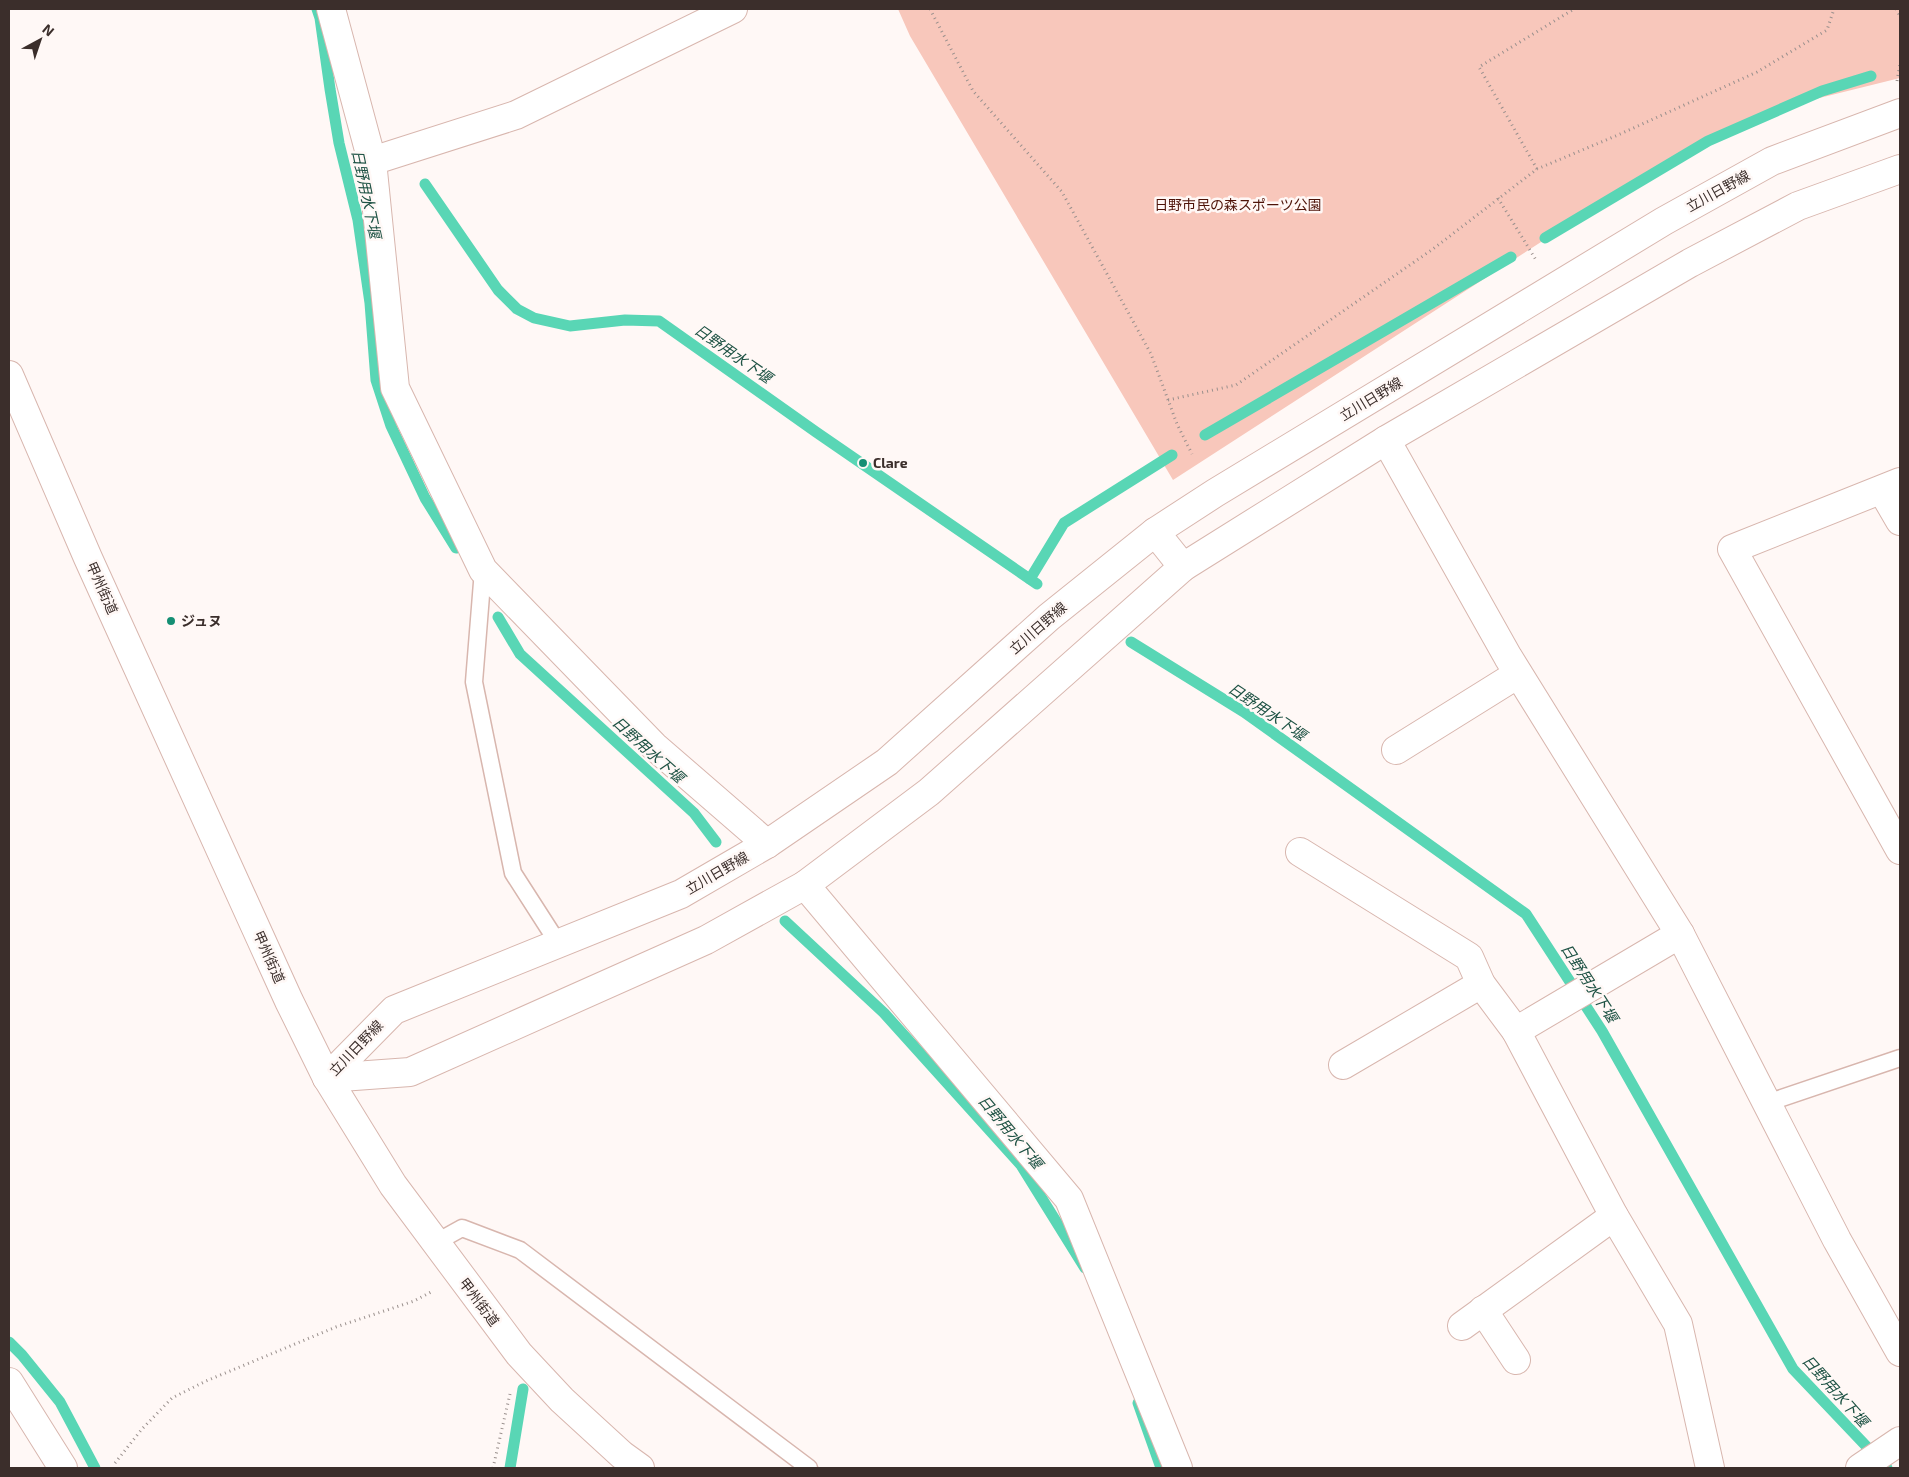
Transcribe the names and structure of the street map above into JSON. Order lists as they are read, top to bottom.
{
  "streets": {
    "street": ["立川日野線", "甲州街道"]
  },
  "crossings": [
    ["立川日野線", "甲州街道"]
  ],
  "water": ["日野用水下堰"],
  "parks": ["日野市民の森スポーツ公園"],
  "places": ["Clare", "ジュヌ"],
  "north": "top right"
}
